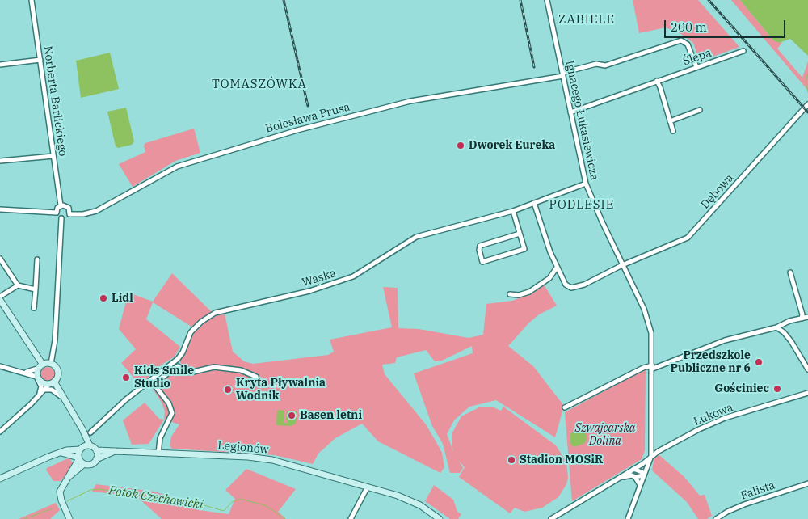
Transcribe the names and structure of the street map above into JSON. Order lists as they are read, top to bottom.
{
  "streets": {
    "street": [
      "Ślepa",
      "Norberta Barlickiego",
      "Bolesława Prusa",
      "Ignacego Łukasiewicza",
      "Dębowa",
      "Wąska",
      "Łukowa",
      "Legionów",
      "Falista"
    ]
  },
  "crossings": [
    ["Ślepa", "Bolesława Prusa"],
    ["Ślepa", "Ignacego Łukasiewicza"],
    ["Norberta Barlickiego", "Bolesława Prusa"],
    ["Bolesława Prusa", "Ignacego Łukasiewicza"],
    ["Ignacego Łukasiewicza", "Dębowa"],
    ["Ignacego Łukasiewicza", "Wąska"],
    ["Ignacego Łukasiewicza", "Łukowa"]
  ],
  "districts": ["ZABIELE", "TOMASZÓWKA", "PODLESIE"],
  "water": ["Potok Czechowicki"],
  "parks": ["Szwajcarska Dolina"],
  "places": [
    "Dworek Eureka",
    "Lidl",
    "Przedszkole Publiczne nr 6",
    "Kids Smile Studio",
    "Gościniec",
    "Kryta Pływalnia Wodnik",
    "Basen letni",
    "Stadion MOSiR"
  ],
  "scale_bar": "200 m"
}
